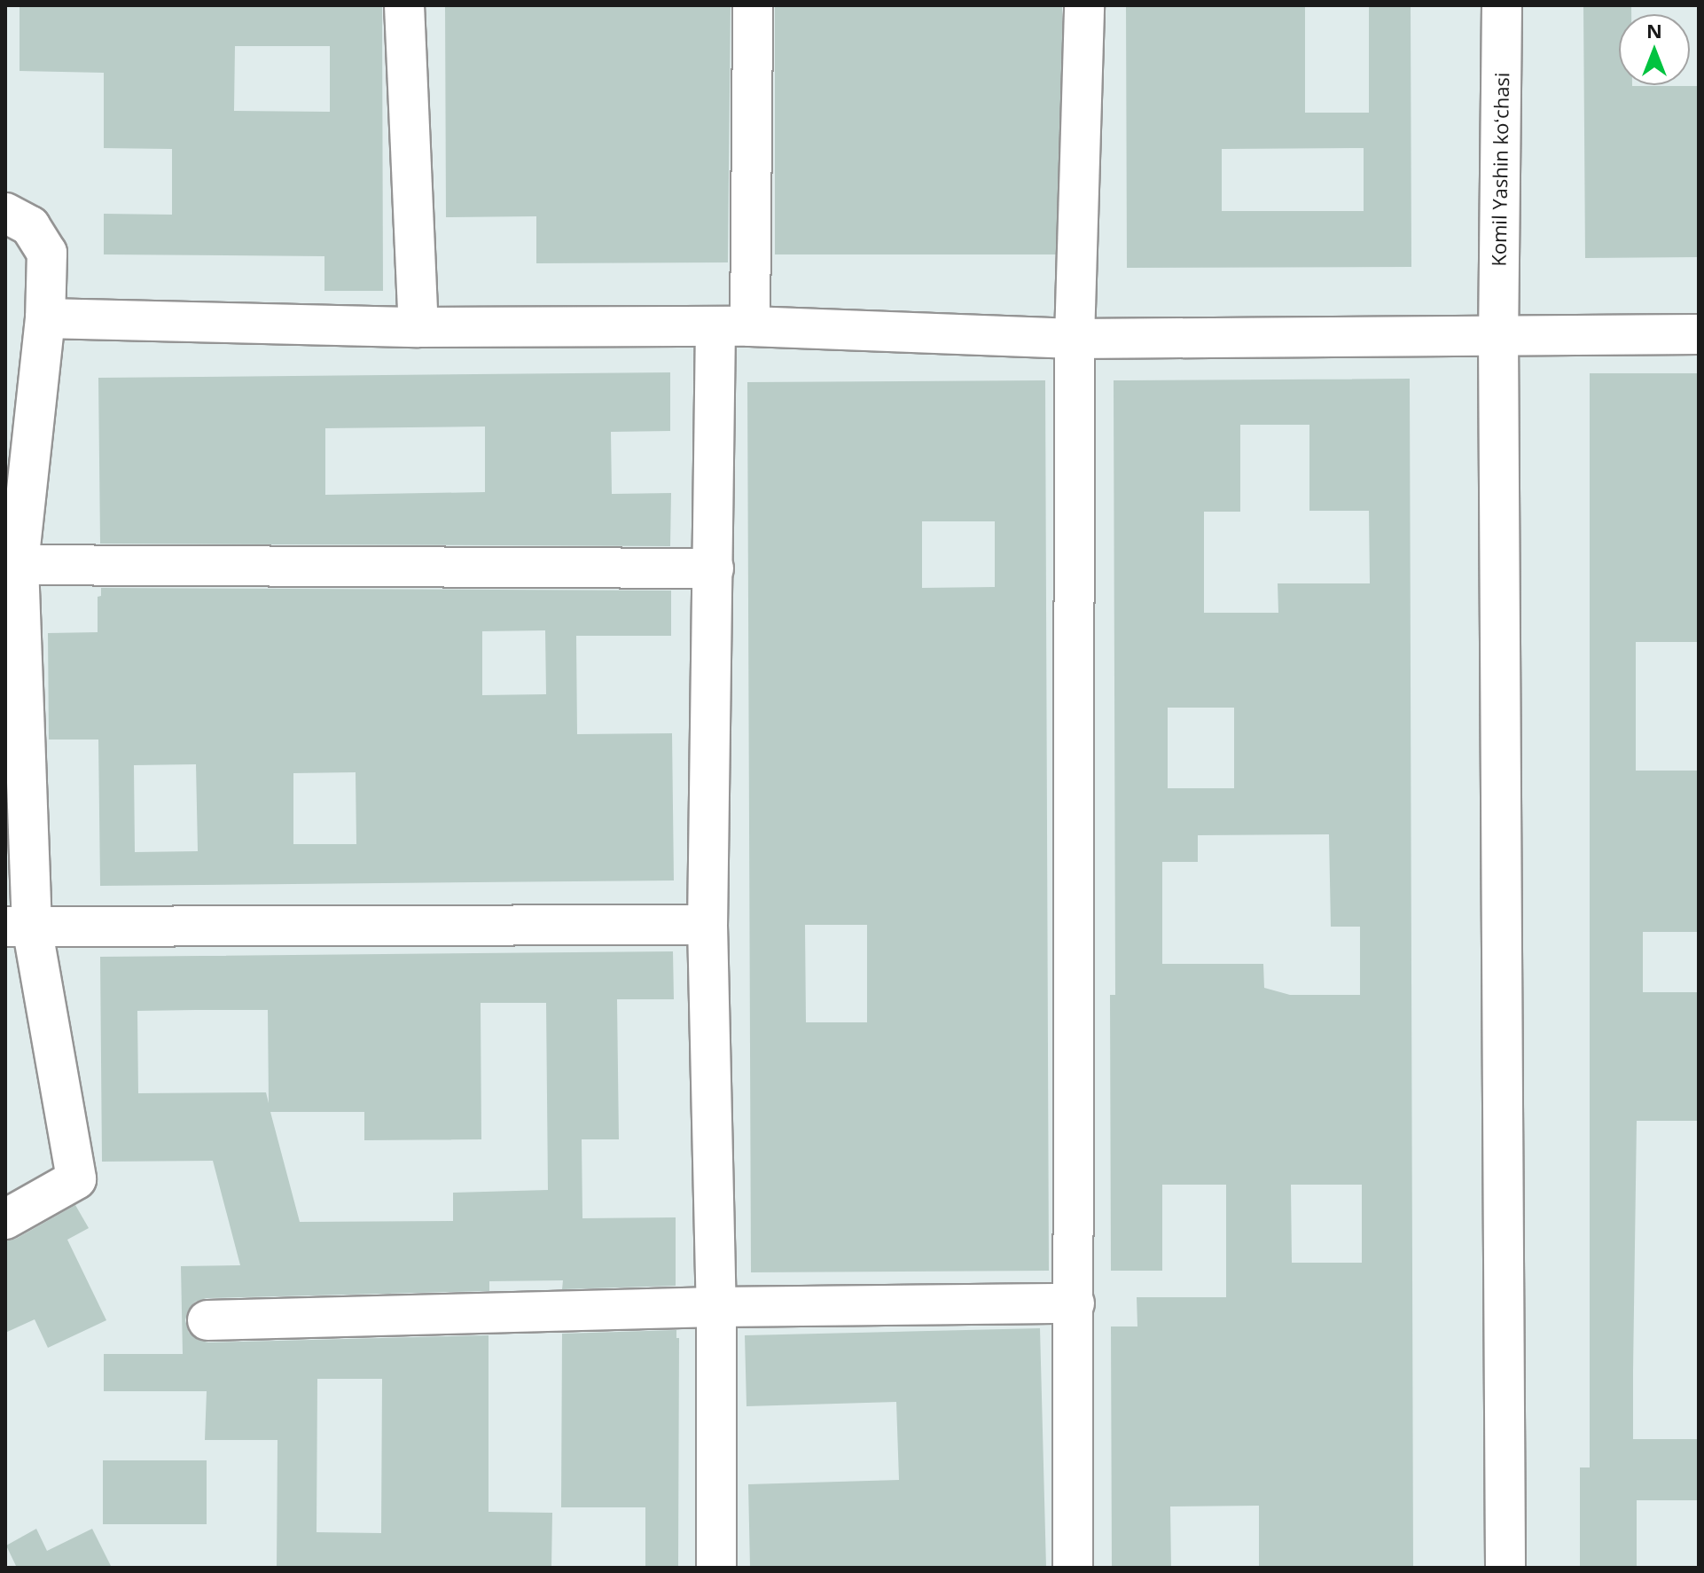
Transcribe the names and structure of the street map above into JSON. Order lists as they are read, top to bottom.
{
  "streets": {
    "street": ["Komil Yashin koʻchasi"]
  },
  "north": "top"
}
